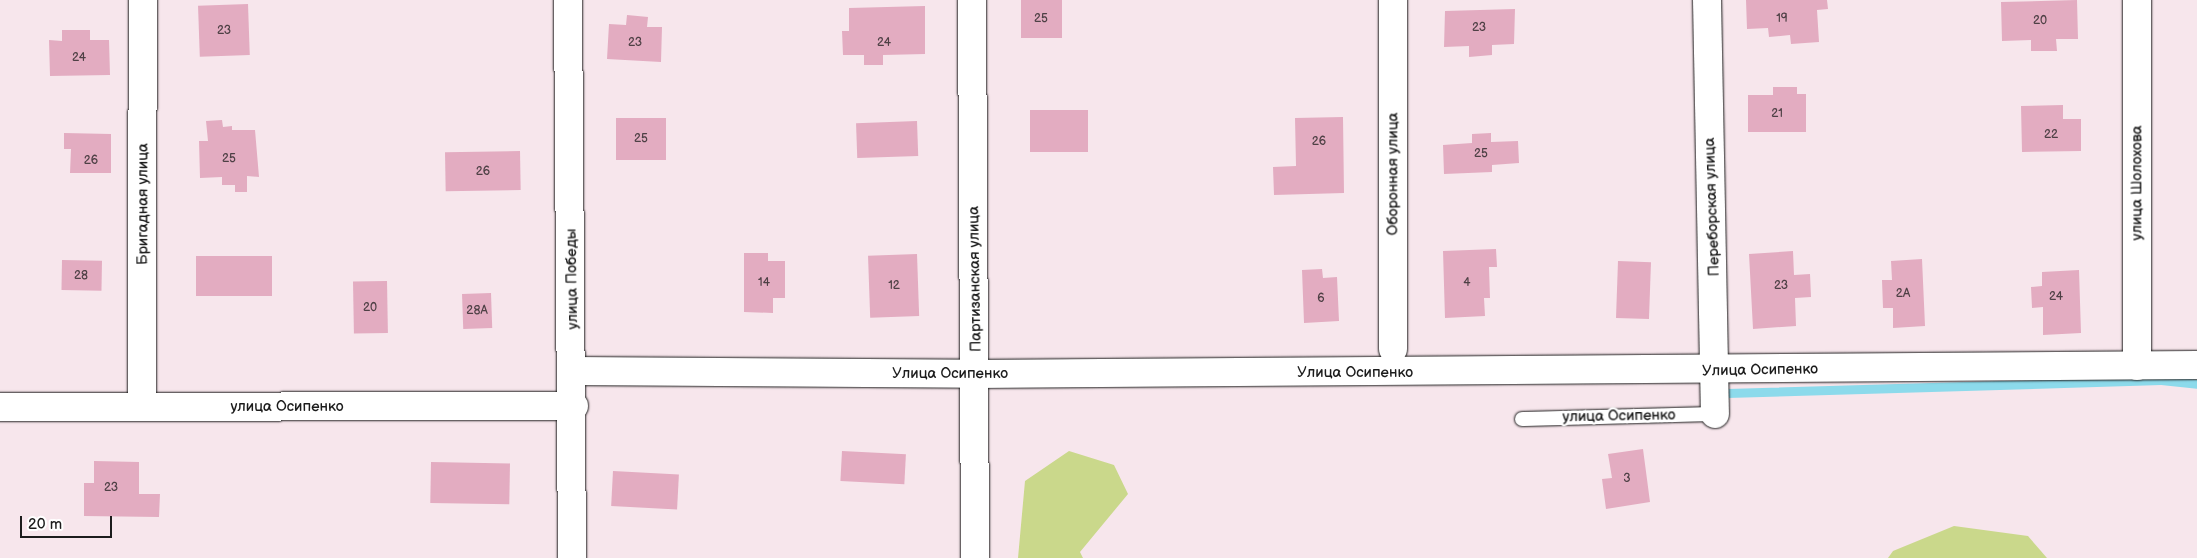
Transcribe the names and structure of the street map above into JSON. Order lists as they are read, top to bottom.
{
  "streets": {
    "street": [
      "Оборонная улица",
      "улица Шолохова",
      "Бригадная улица",
      "Переборская улица",
      "улица Победы",
      "Партизанская улица",
      "Улица Осипенко",
      "улица Осипенко"
    ]
  },
  "crossings": [
    ["улица Шолохова", "Улица Осипенко"],
    ["Бригадная улица", "улица Осипенко"],
    ["Переборская улица", "Улица Осипенко"],
    ["Переборская улица", "улица Осипенко"],
    ["улица Победы", "Улица Осипенко"],
    ["улица Победы", "улица Осипенко"],
    ["Партизанская улица", "Улица Осипенко"]
  ],
  "house_numbers": [
    "25",
    "19",
    "20",
    "23",
    "23",
    "23",
    "24",
    "24",
    "21",
    "22",
    "25",
    "26",
    "25",
    "25",
    "26",
    "26",
    "28",
    "14",
    "4",
    "12",
    "23",
    "2А",
    "24",
    "6",
    "20",
    "28А",
    "3",
    "23"
  ],
  "scale_bar": "20 m"
}
